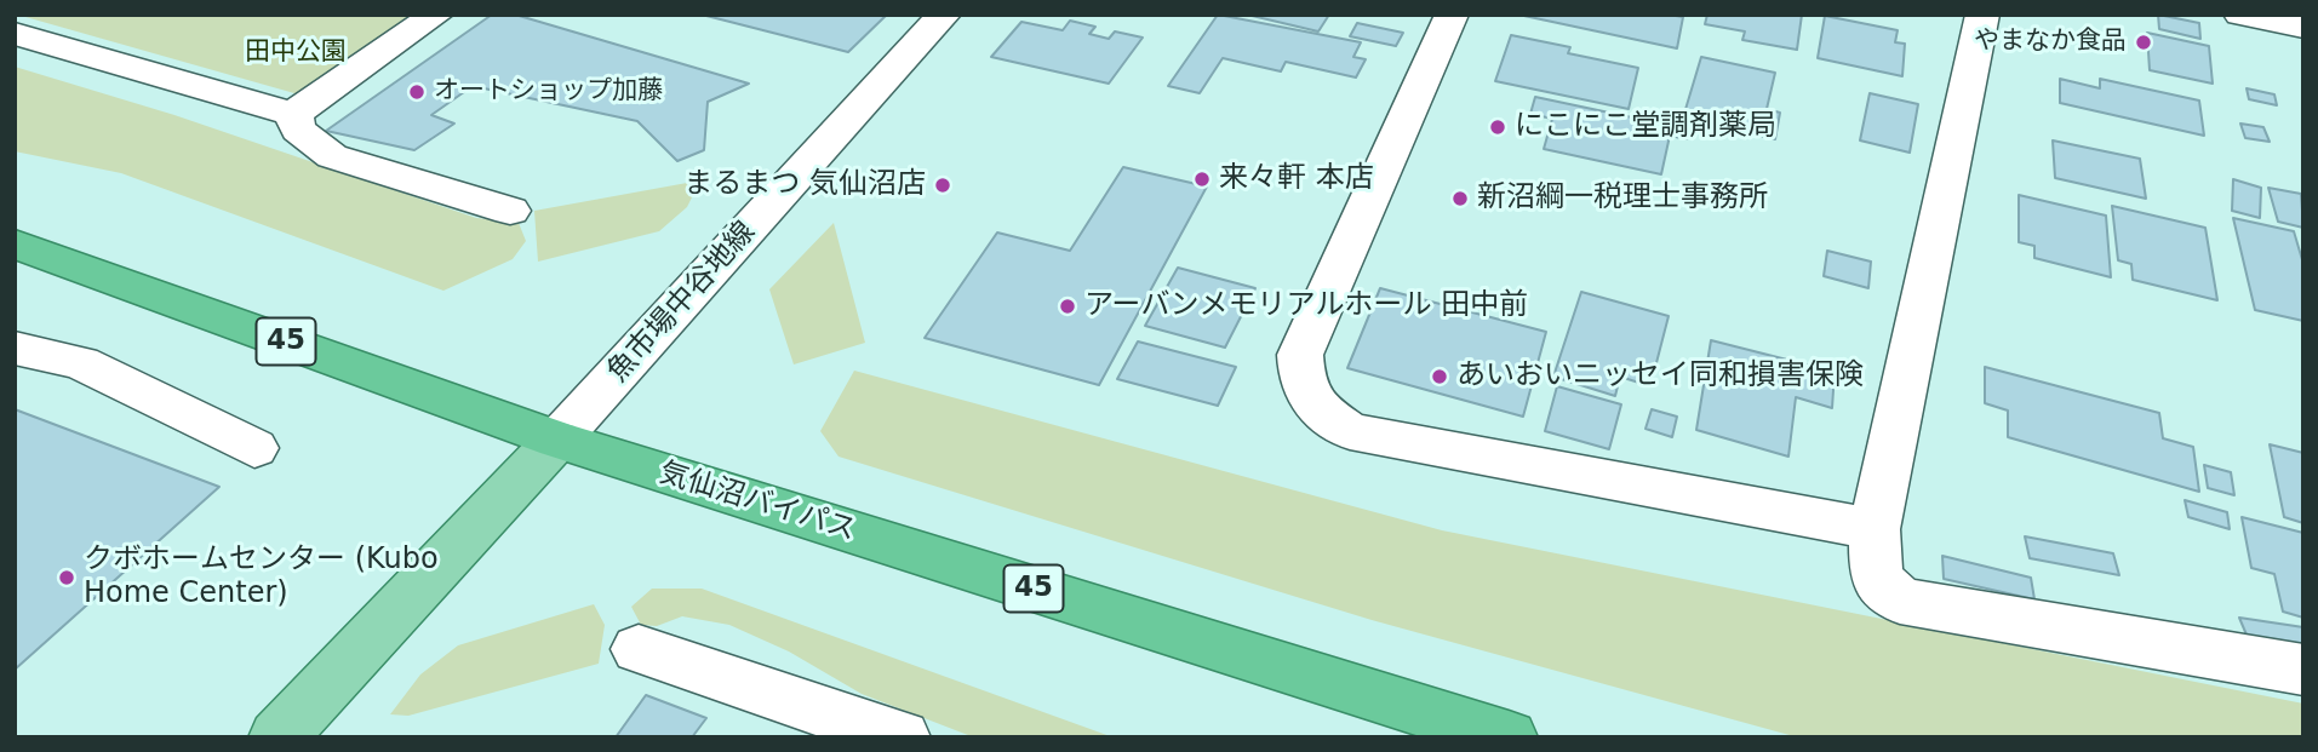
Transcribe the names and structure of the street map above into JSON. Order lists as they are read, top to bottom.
{
  "streets": {
    "highway": ["45", "気仙沼バイパス"],
    "street": ["魚市場中谷地線"]
  },
  "crossings": [
    ["魚市場中谷地線", "気仙沼バイパス"]
  ],
  "parks": ["田中公園"],
  "places": [
    "やまなか食品",
    "オートショップ加藤",
    "にこにこ堂調剤薬局",
    "来々軒 本店",
    "まるまつ 気仙沼店",
    "新沼綱一税理士事務所",
    "アーバンメモリアルホール 田中前",
    "あいおいニッセイ同和損害保険",
    "クボホームセンター (Kubo Home Center)"
  ]
}
